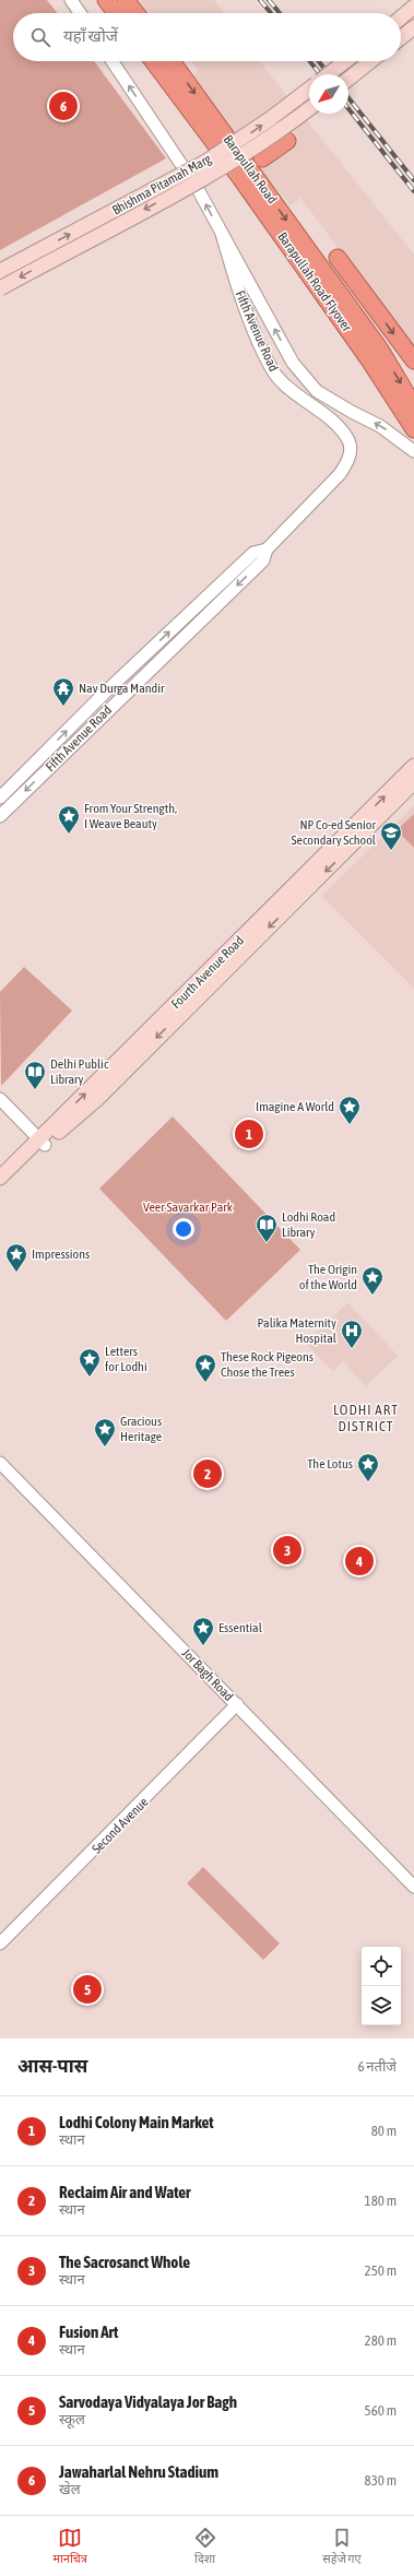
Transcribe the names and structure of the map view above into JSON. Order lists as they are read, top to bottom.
{
  "streets": {
    "highway": ["Barapullah Road", "Barapullah Road Flyover"],
    "main road": ["Bhishma Pitamah Marg", "Fourth Avenue Road"],
    "street": ["Fifth Avenue Road", "Jor Bagh Road", "Second Avenue"]
  },
  "crossings": [
    ["Barapullah Road", "Barapullah Road Flyover"],
    ["Jor Bagh Road", "Second Avenue"]
  ],
  "districts": ["LODHI ART DISTRICT"],
  "parks": ["Veer Savarkar Park"],
  "places": {
    "temple": ["Nav Durga Mandir"],
    "place": [
      "From Your Strength, I Weave Beauty",
      "Imagine A World",
      "Impressions",
      "The Origin of the World",
      "Letters for Lodhi",
      "These Rock Pigeons Chose the Trees",
      "Gracious Heritage",
      "The Lotus",
      "Essential"
    ],
    "school or university": ["NP Co-ed Senior Secondary School"],
    "library": ["Delhi Public Library", "Lodhi Road Library"],
    "hospital": ["Palika Maternity Hospital"]
  },
  "north": "bottom left",
  "page": {
    "search": "यहाँ खोजें",
    "pins": [
      "6",
      "1",
      "2",
      "3",
      "4",
      "5"
    ],
    "heading": ["आस-पास", "6 नतीजे"],
    "list": [
      {
        "mark": "1",
        "name": "Lodhi Colony Main Market",
        "note": "स्थान",
        "value": "80 m"
      },
      {
        "mark": "2",
        "name": "Reclaim Air and Water",
        "note": "स्थान",
        "value": "180 m"
      },
      {
        "mark": "3",
        "name": "The Sacrosanct Whole",
        "note": "स्थान",
        "value": "250 m"
      },
      {
        "mark": "4",
        "name": "Fusion Art",
        "note": "स्थान",
        "value": "280 m"
      },
      {
        "mark": "5",
        "name": "Sarvodaya Vidyalaya Jor Bagh",
        "note": "स्कूल",
        "value": "560 m"
      },
      {
        "mark": "6",
        "name": "Jawaharlal Nehru Stadium",
        "note": "खेल",
        "value": "830 m"
      }
    ],
    "nav": ["मानचित्र", "दिशा", "सहेजे गए"]
  }
}
